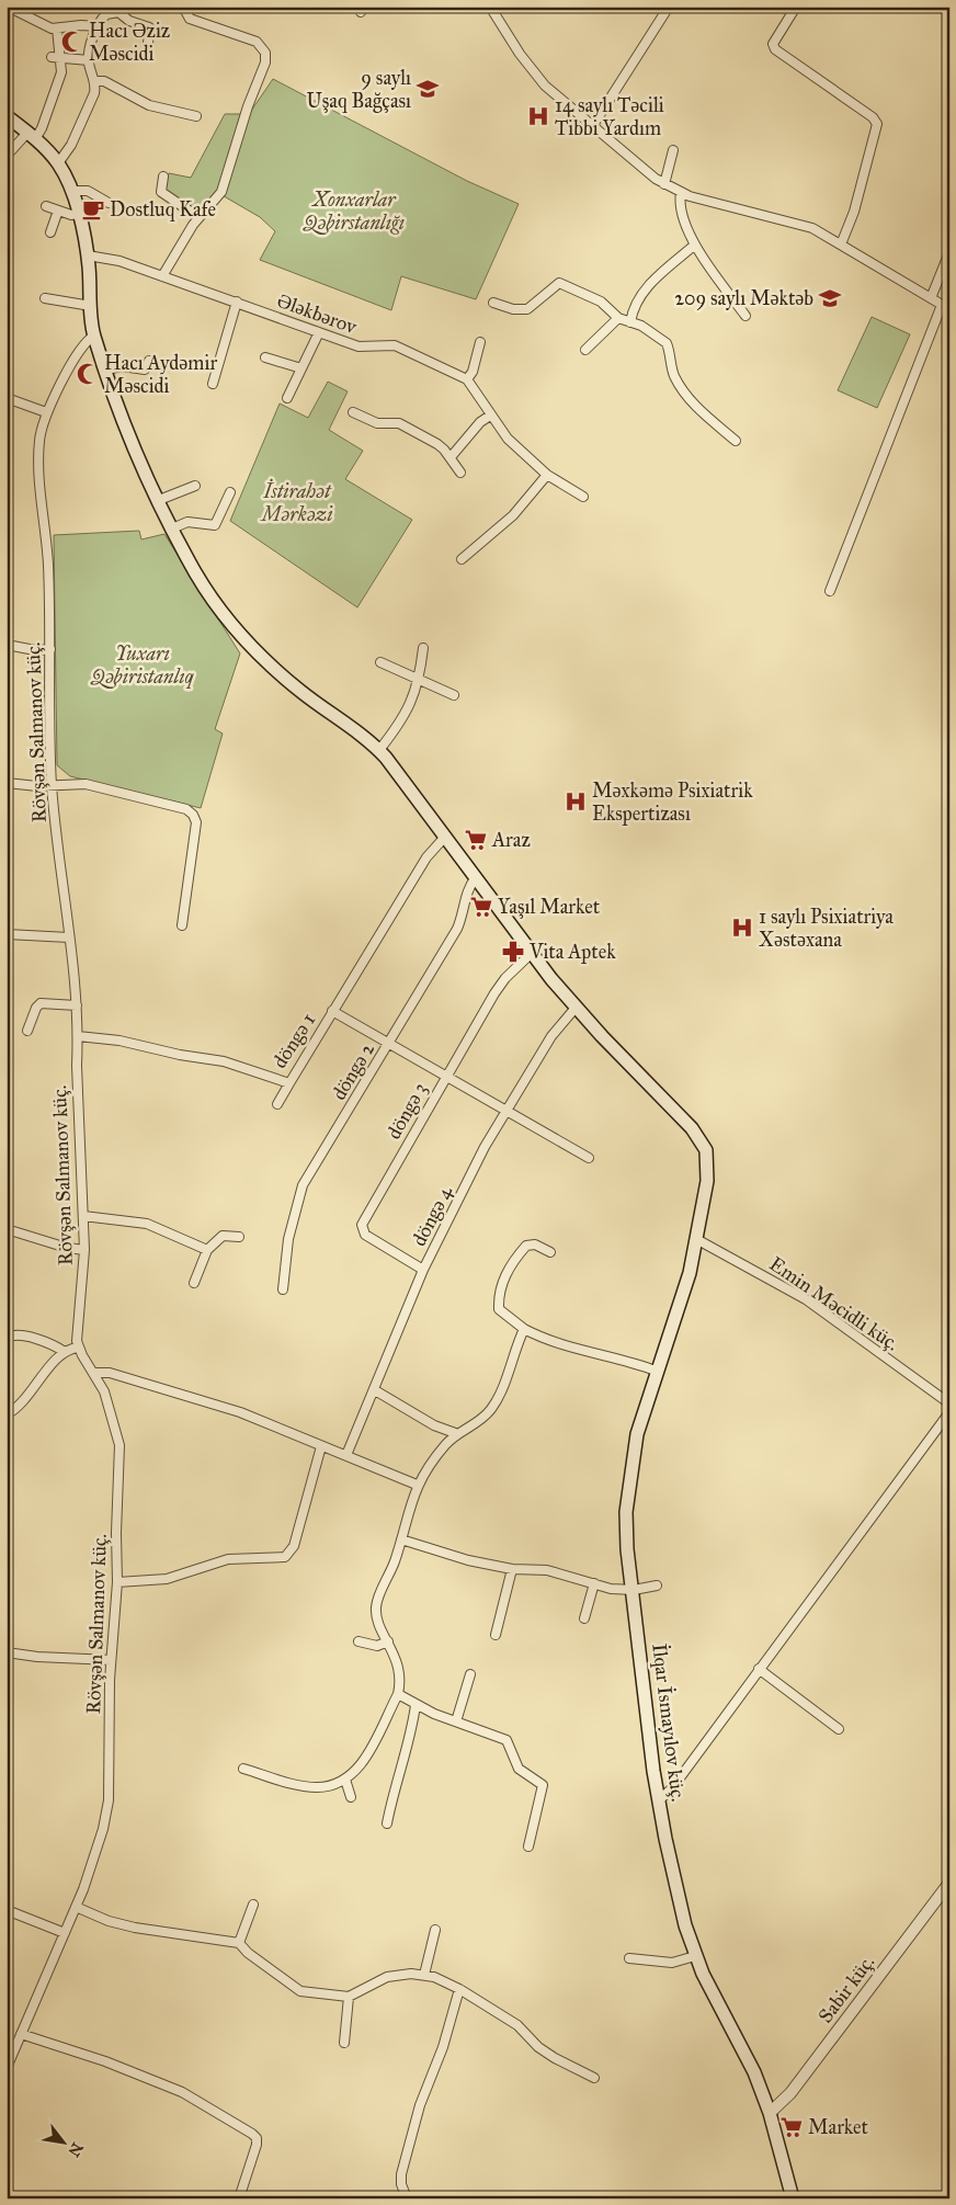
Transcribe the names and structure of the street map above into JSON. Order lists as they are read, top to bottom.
{
  "streets": {
    "main road": ["İlqar İsmayılov küç."],
    "street": [
      "Ələkbərov",
      "Rövşən Salmanov küç.",
      "döngə 1",
      "döngə 2",
      "döngə 3",
      "döngə 4",
      "Emin Məcidli küç.",
      "Sabir küç."
    ]
  },
  "crossings": [
    ["Ələkbərov", "İlqar İsmayılov küç."],
    ["Rövşən Salmanov küç.", "döngə 1"],
    ["Rövşən Salmanov küç.", "İlqar İsmayılov küç."],
    ["döngə 1", "İlqar İsmayılov küç."],
    ["döngə 2", "İlqar İsmayılov küç."],
    ["döngə 3", "döngə 4"],
    ["döngə 3", "İlqar İsmayılov küç."],
    ["döngə 4", "İlqar İsmayılov küç."],
    ["Emin Məcidli küç.", "İlqar İsmayılov küç."],
    ["İlqar İsmayılov küç.", "Sabir küç."]
  ],
  "parks": ["Xonxarlar Qəbirstanlığı", "İstirahət Mərkəzi", "Yuxarı Qəbiristanlıq"],
  "places": {
    "mosque": ["Hacı Əziz Məscidi", "Hacı Aydəmir Məscidi"],
    "school or university": ["9 saylı Uşaq Bağçası", "209 saylı Məktəb"],
    "hospital": ["14 saylı Təcili Tibbi Yardım", "Məxkəmə Psixiatrik Ekspertizası", "1 saylı Psixiatriya Xəstəxana"],
    "cafe": ["Dostluq Kafe"],
    "supermarket": ["Araz", "Yaşıl Market", "Market"],
    "pharmacy": ["Vita Aptek"]
  },
  "north": "bottom right"
}
